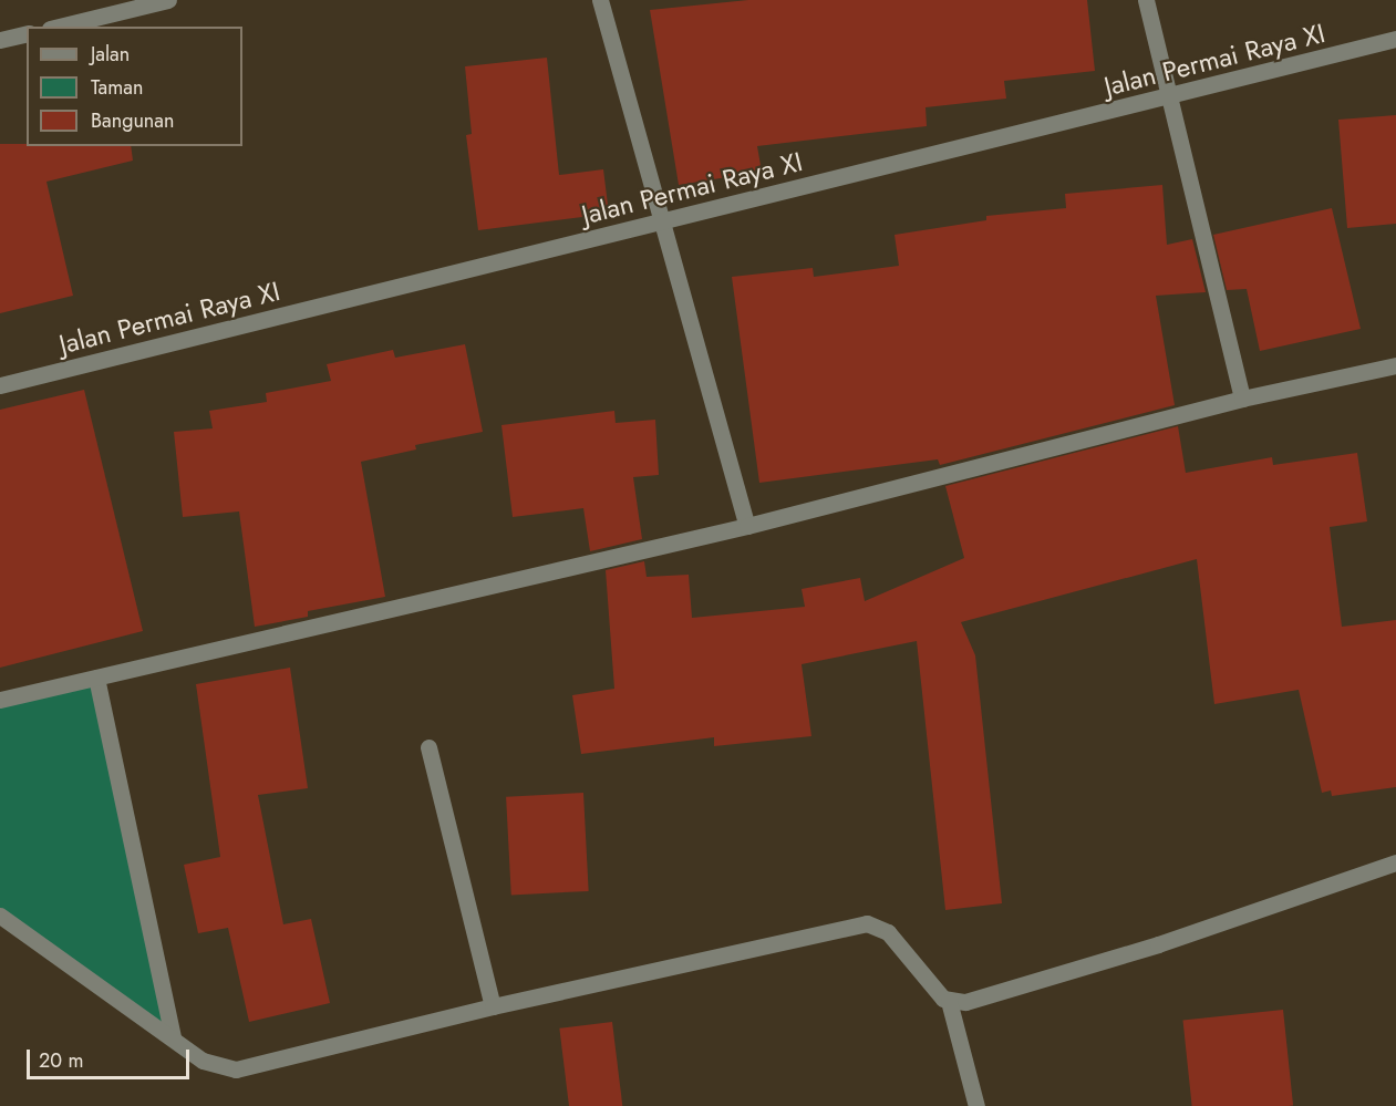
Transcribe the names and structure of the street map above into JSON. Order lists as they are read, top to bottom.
{
  "streets": {
    "street": ["Jalan Permai Raya XI"]
  },
  "legend": ["Jalan", "Taman", "Bangunan"],
  "scale_bar": "20 m"
}
